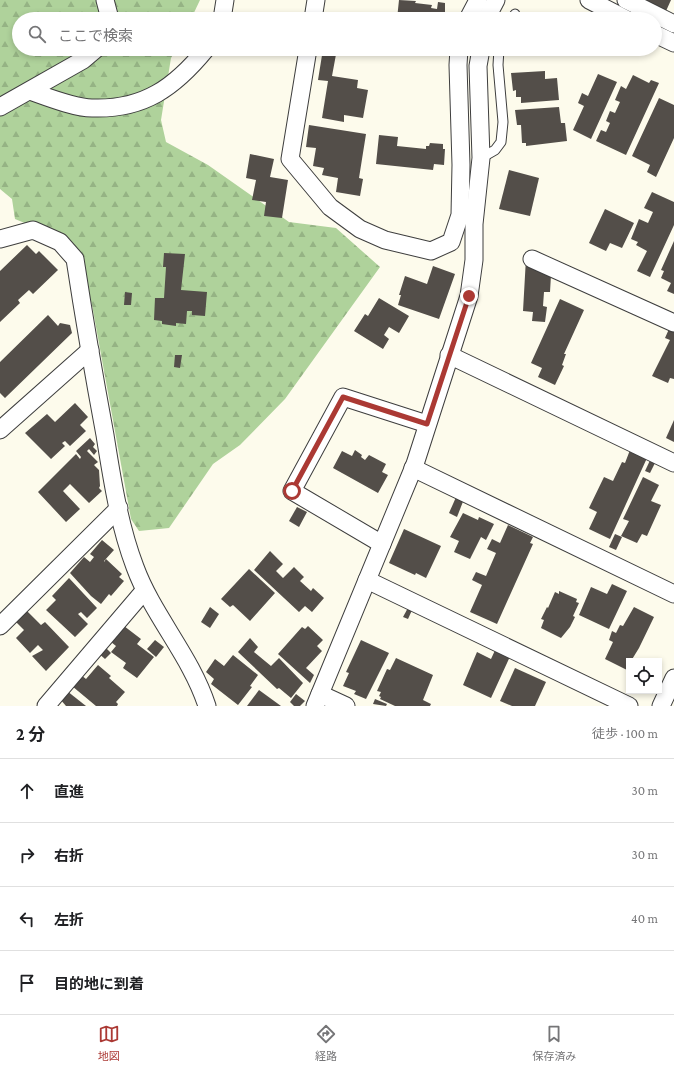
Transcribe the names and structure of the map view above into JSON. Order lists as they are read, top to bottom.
{
  "page": {
    "search": "ここで検索",
    "heading": ["2 分", "徒歩 · 100 m"],
    "list": [
      ["直進", "30 m"],
      ["右折", "30 m"],
      ["左折", "40 m"],
      "目的地に到着"
    ],
    "nav": ["地図", "経路", "保存済み"]
  }
}
